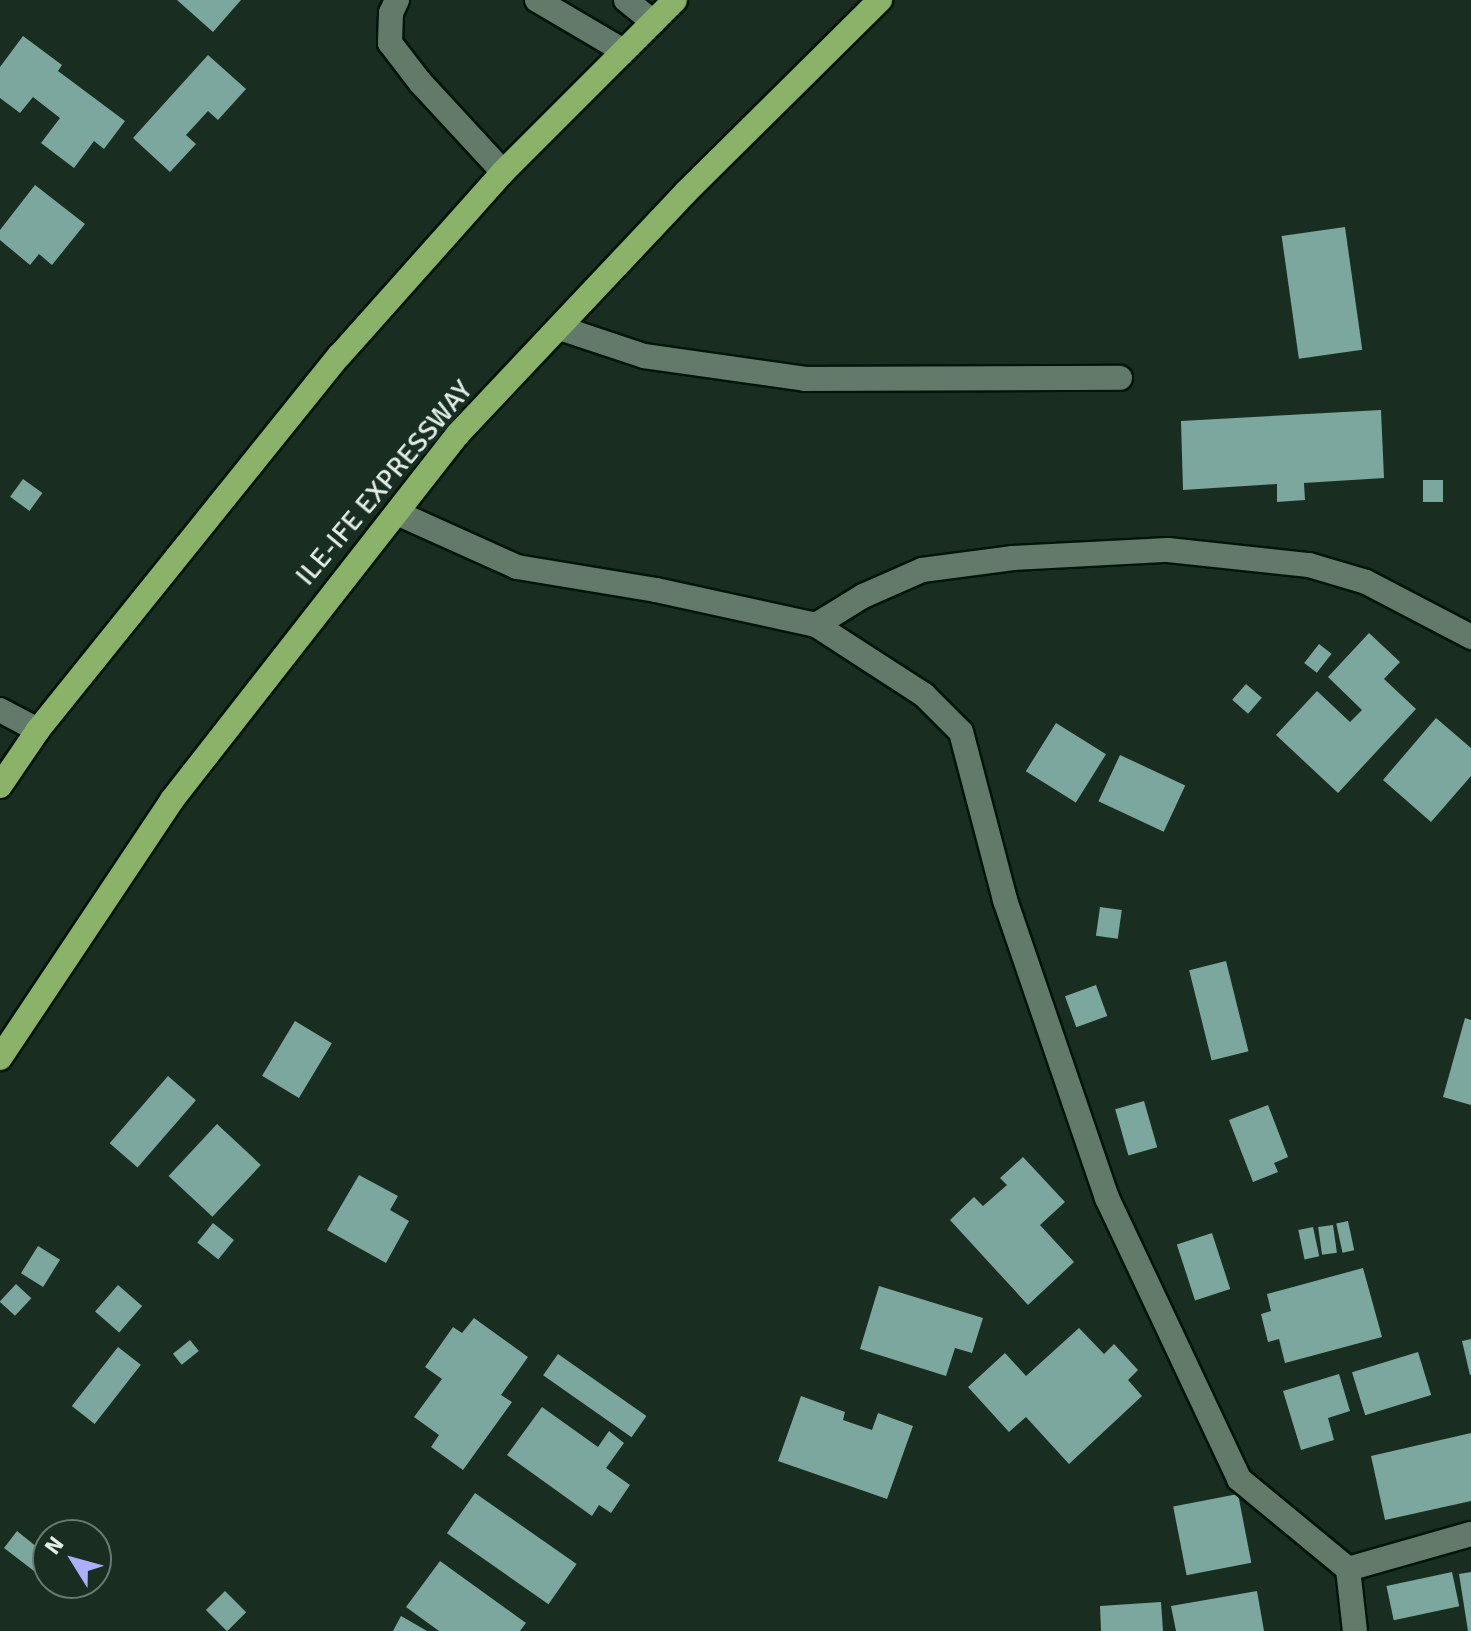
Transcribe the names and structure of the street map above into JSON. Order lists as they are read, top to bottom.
{
  "streets": {
    "highway": ["ILE-IFE EXPRESSWAY"]
  },
  "north": "top left"
}
